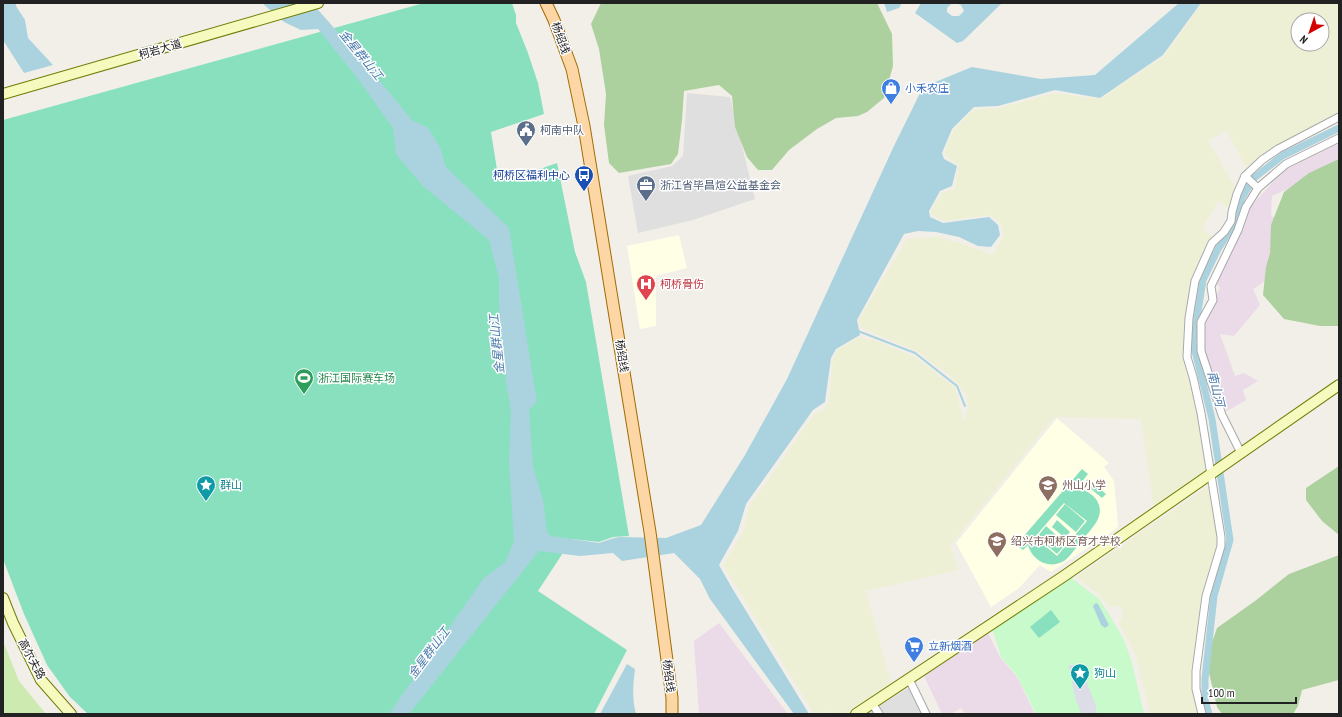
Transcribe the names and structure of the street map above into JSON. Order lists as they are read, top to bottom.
{
  "streets": {
    "main road": ["杨绍线"],
    "street": ["柯岩大道", "高尔夫路"]
  },
  "water": ["金星群山江", "南山河"],
  "places": {
    "shop": ["小禾农庄"],
    "public building": ["柯南中队"],
    "bus stop": ["柯桥区福利中心"],
    "office": ["浙江省毕昌煊公益基金会"],
    "hospital": ["柯桥骨伤"],
    "sports": ["浙江国际赛车场"],
    "place": ["群山", "狗山"],
    "school or university": ["州山小学", "绍兴市柯桥区育才学校"],
    "supermarket": ["立新烟酒"]
  },
  "scale_bar": "100 m",
  "north": "bottom left"
}
